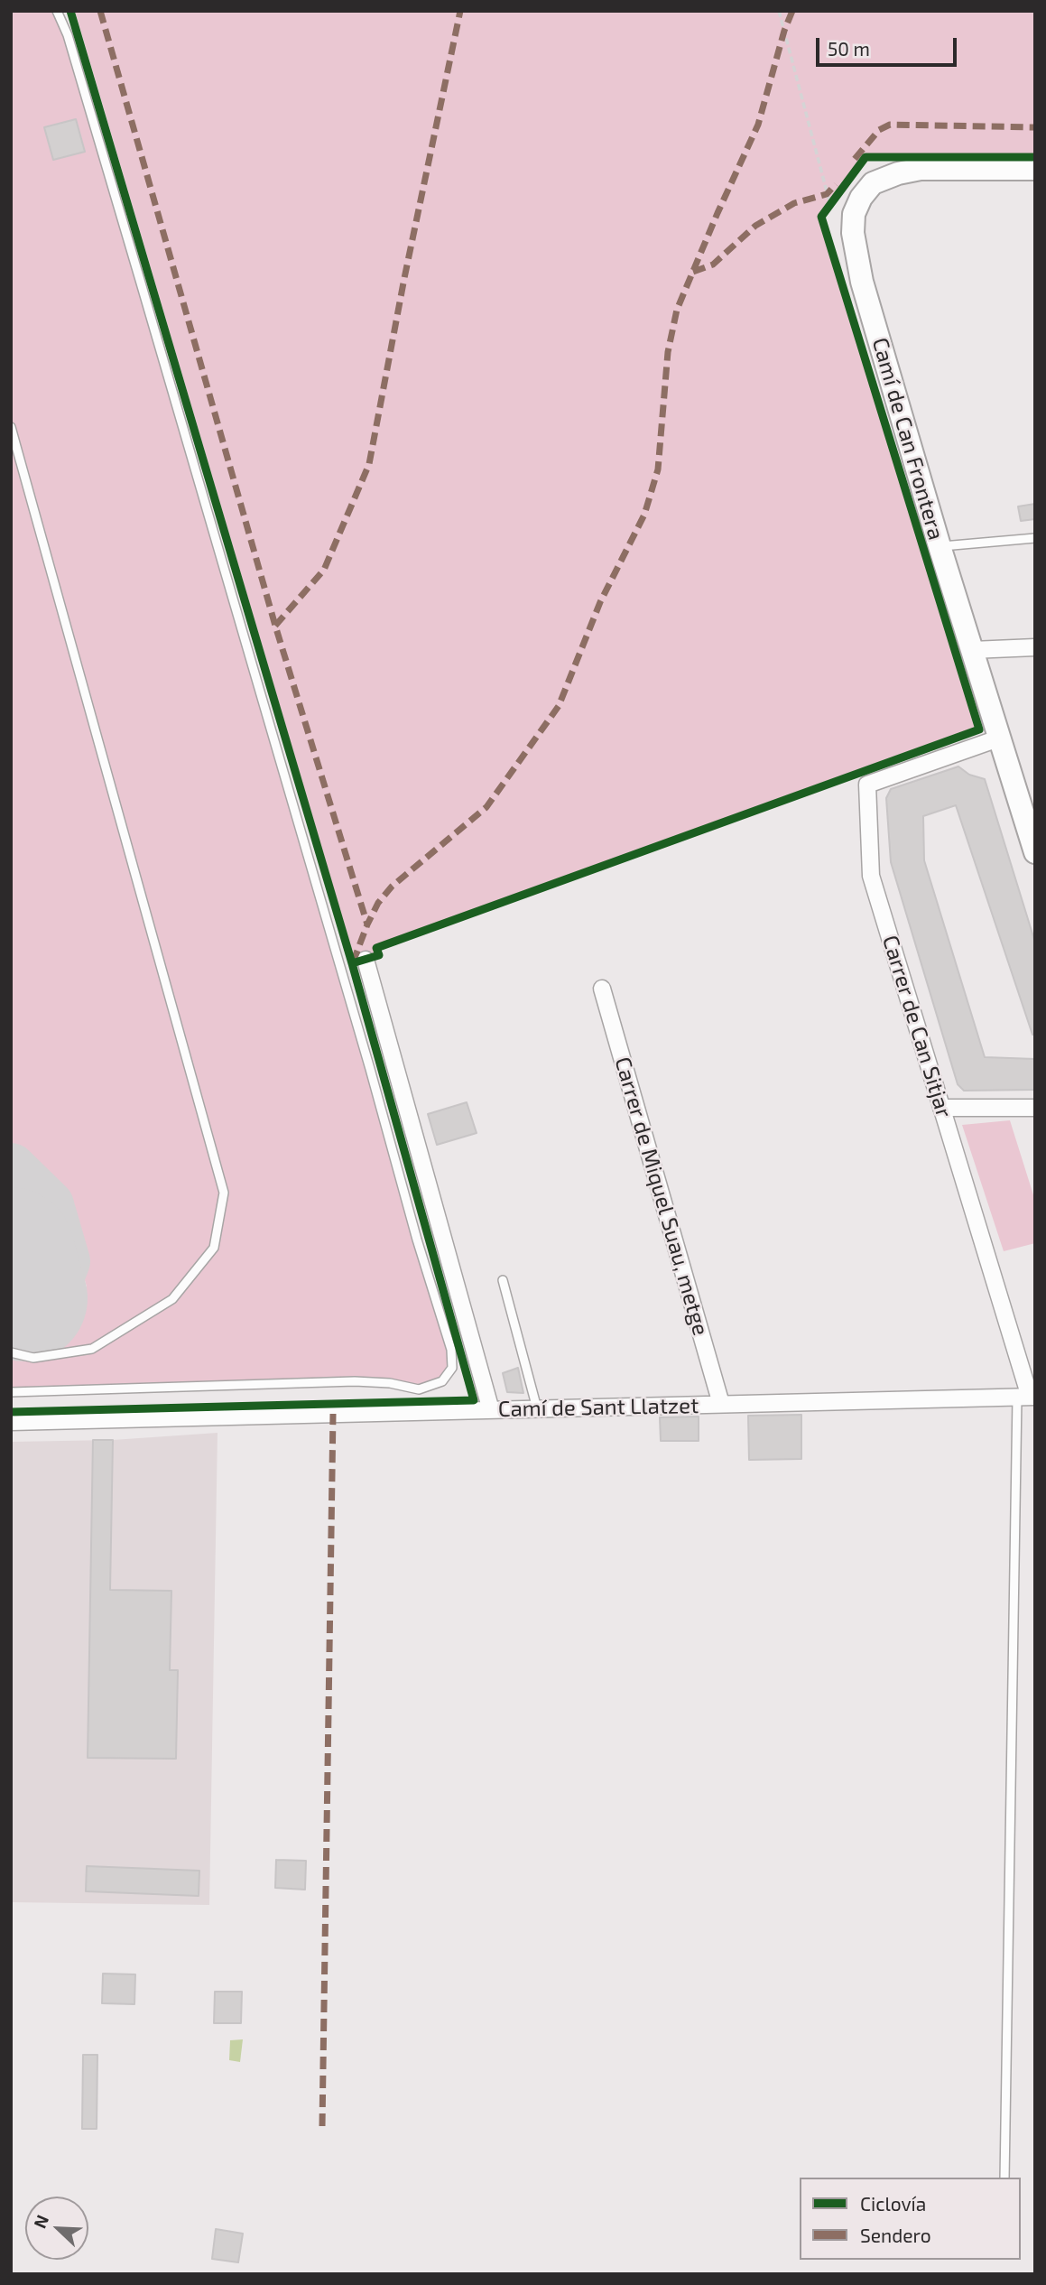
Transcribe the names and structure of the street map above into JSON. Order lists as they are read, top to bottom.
{
  "streets": {
    "street": [
      "Camí de Can Frontera",
      "Carrer de Can Sitjar",
      "Carrer de Miquel Suau, metge",
      "Camí de Sant Llatzet"
    ]
  },
  "crossings": [
    ["Camí de Can Frontera", "Carrer de Can Sitjar"],
    ["Carrer de Can Sitjar", "Camí de Sant Llatzet"],
    ["Carrer de Miquel Suau, metge", "Camí de Sant Llatzet"]
  ],
  "legend": ["Ciclovía", "Sendero"],
  "scale_bar": "50 m",
  "north": "top left"
}
